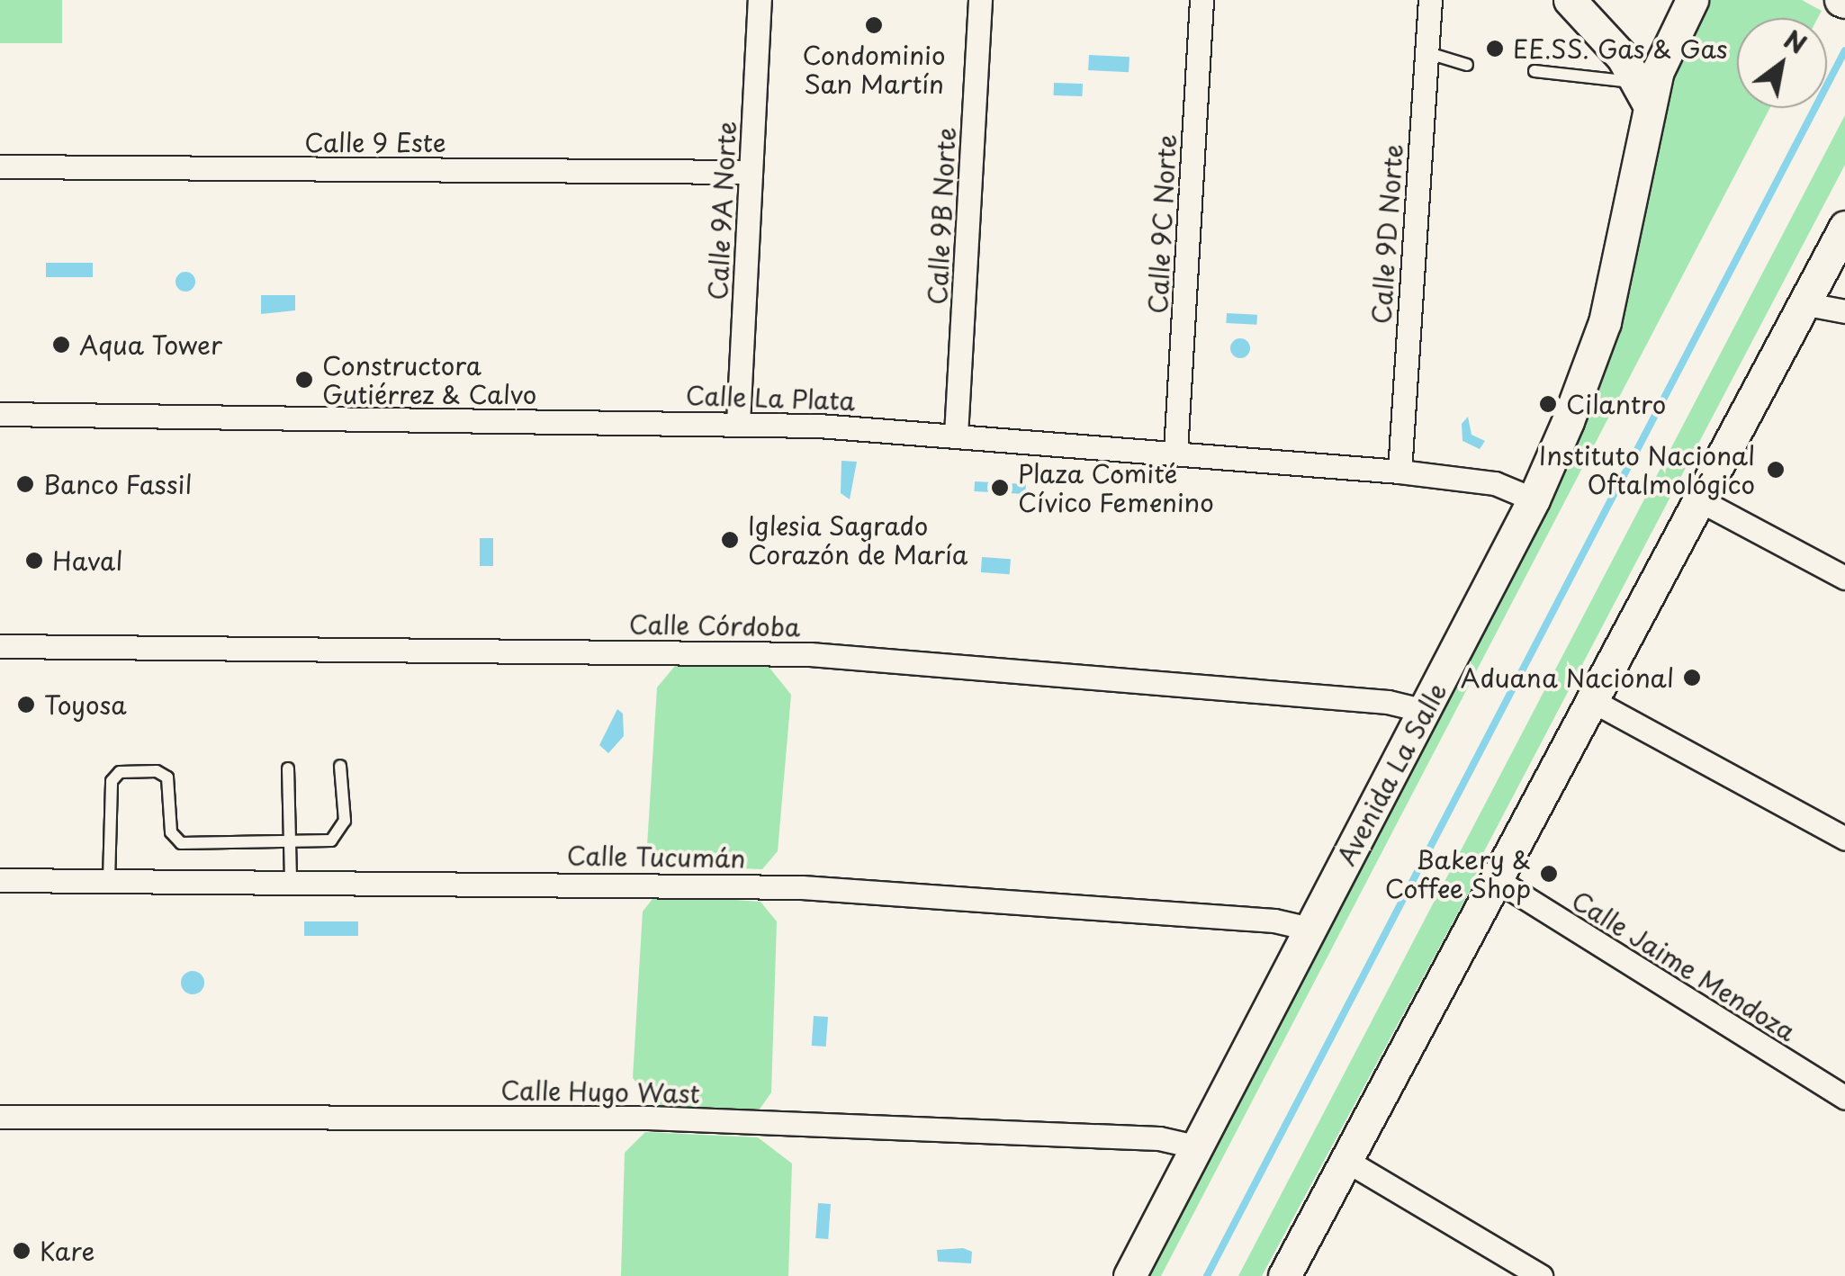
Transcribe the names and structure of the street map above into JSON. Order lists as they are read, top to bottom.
{
  "streets": {
    "main road": ["Avenida La Salle"],
    "street": [
      "Calle 9 Este",
      "Calle 9A Norte",
      "Calle 9B Norte",
      "Calle 9C Norte",
      "Calle 9D Norte",
      "Calle La Plata",
      "Calle Córdoba",
      "Calle Tucumán",
      "Calle Jaime Mendoza",
      "Calle Hugo Wast"
    ]
  },
  "crossings": [
    ["Calle 9 Este", "Calle 9A Norte"],
    ["Calle 9A Norte", "Calle La Plata"],
    ["Calle 9B Norte", "Calle La Plata"],
    ["Calle 9C Norte", "Calle La Plata"],
    ["Calle 9D Norte", "Calle La Plata"],
    ["Calle La Plata", "Avenida La Salle"],
    ["Calle Córdoba", "Avenida La Salle"],
    ["Avenida La Salle", "Calle Tucumán"],
    ["Avenida La Salle", "Calle Hugo Wast"]
  ],
  "places": [
    "Condominio San Martín",
    "EE.SS. Gas & Gas",
    "Aqua Tower",
    "Constructora Gutiérrez & Calvo",
    "Cilantro",
    "Instituto Nacional Oftalmológico",
    "Banco Fassil",
    "Plaza Comité Cívico Femenino",
    "Iglesia Sagrado Corazón de María",
    "Haval",
    "Aduana Nacional",
    "Toyosa",
    "Bakery & Coffee Shop",
    "Kare"
  ],
  "north": "top right"
}
